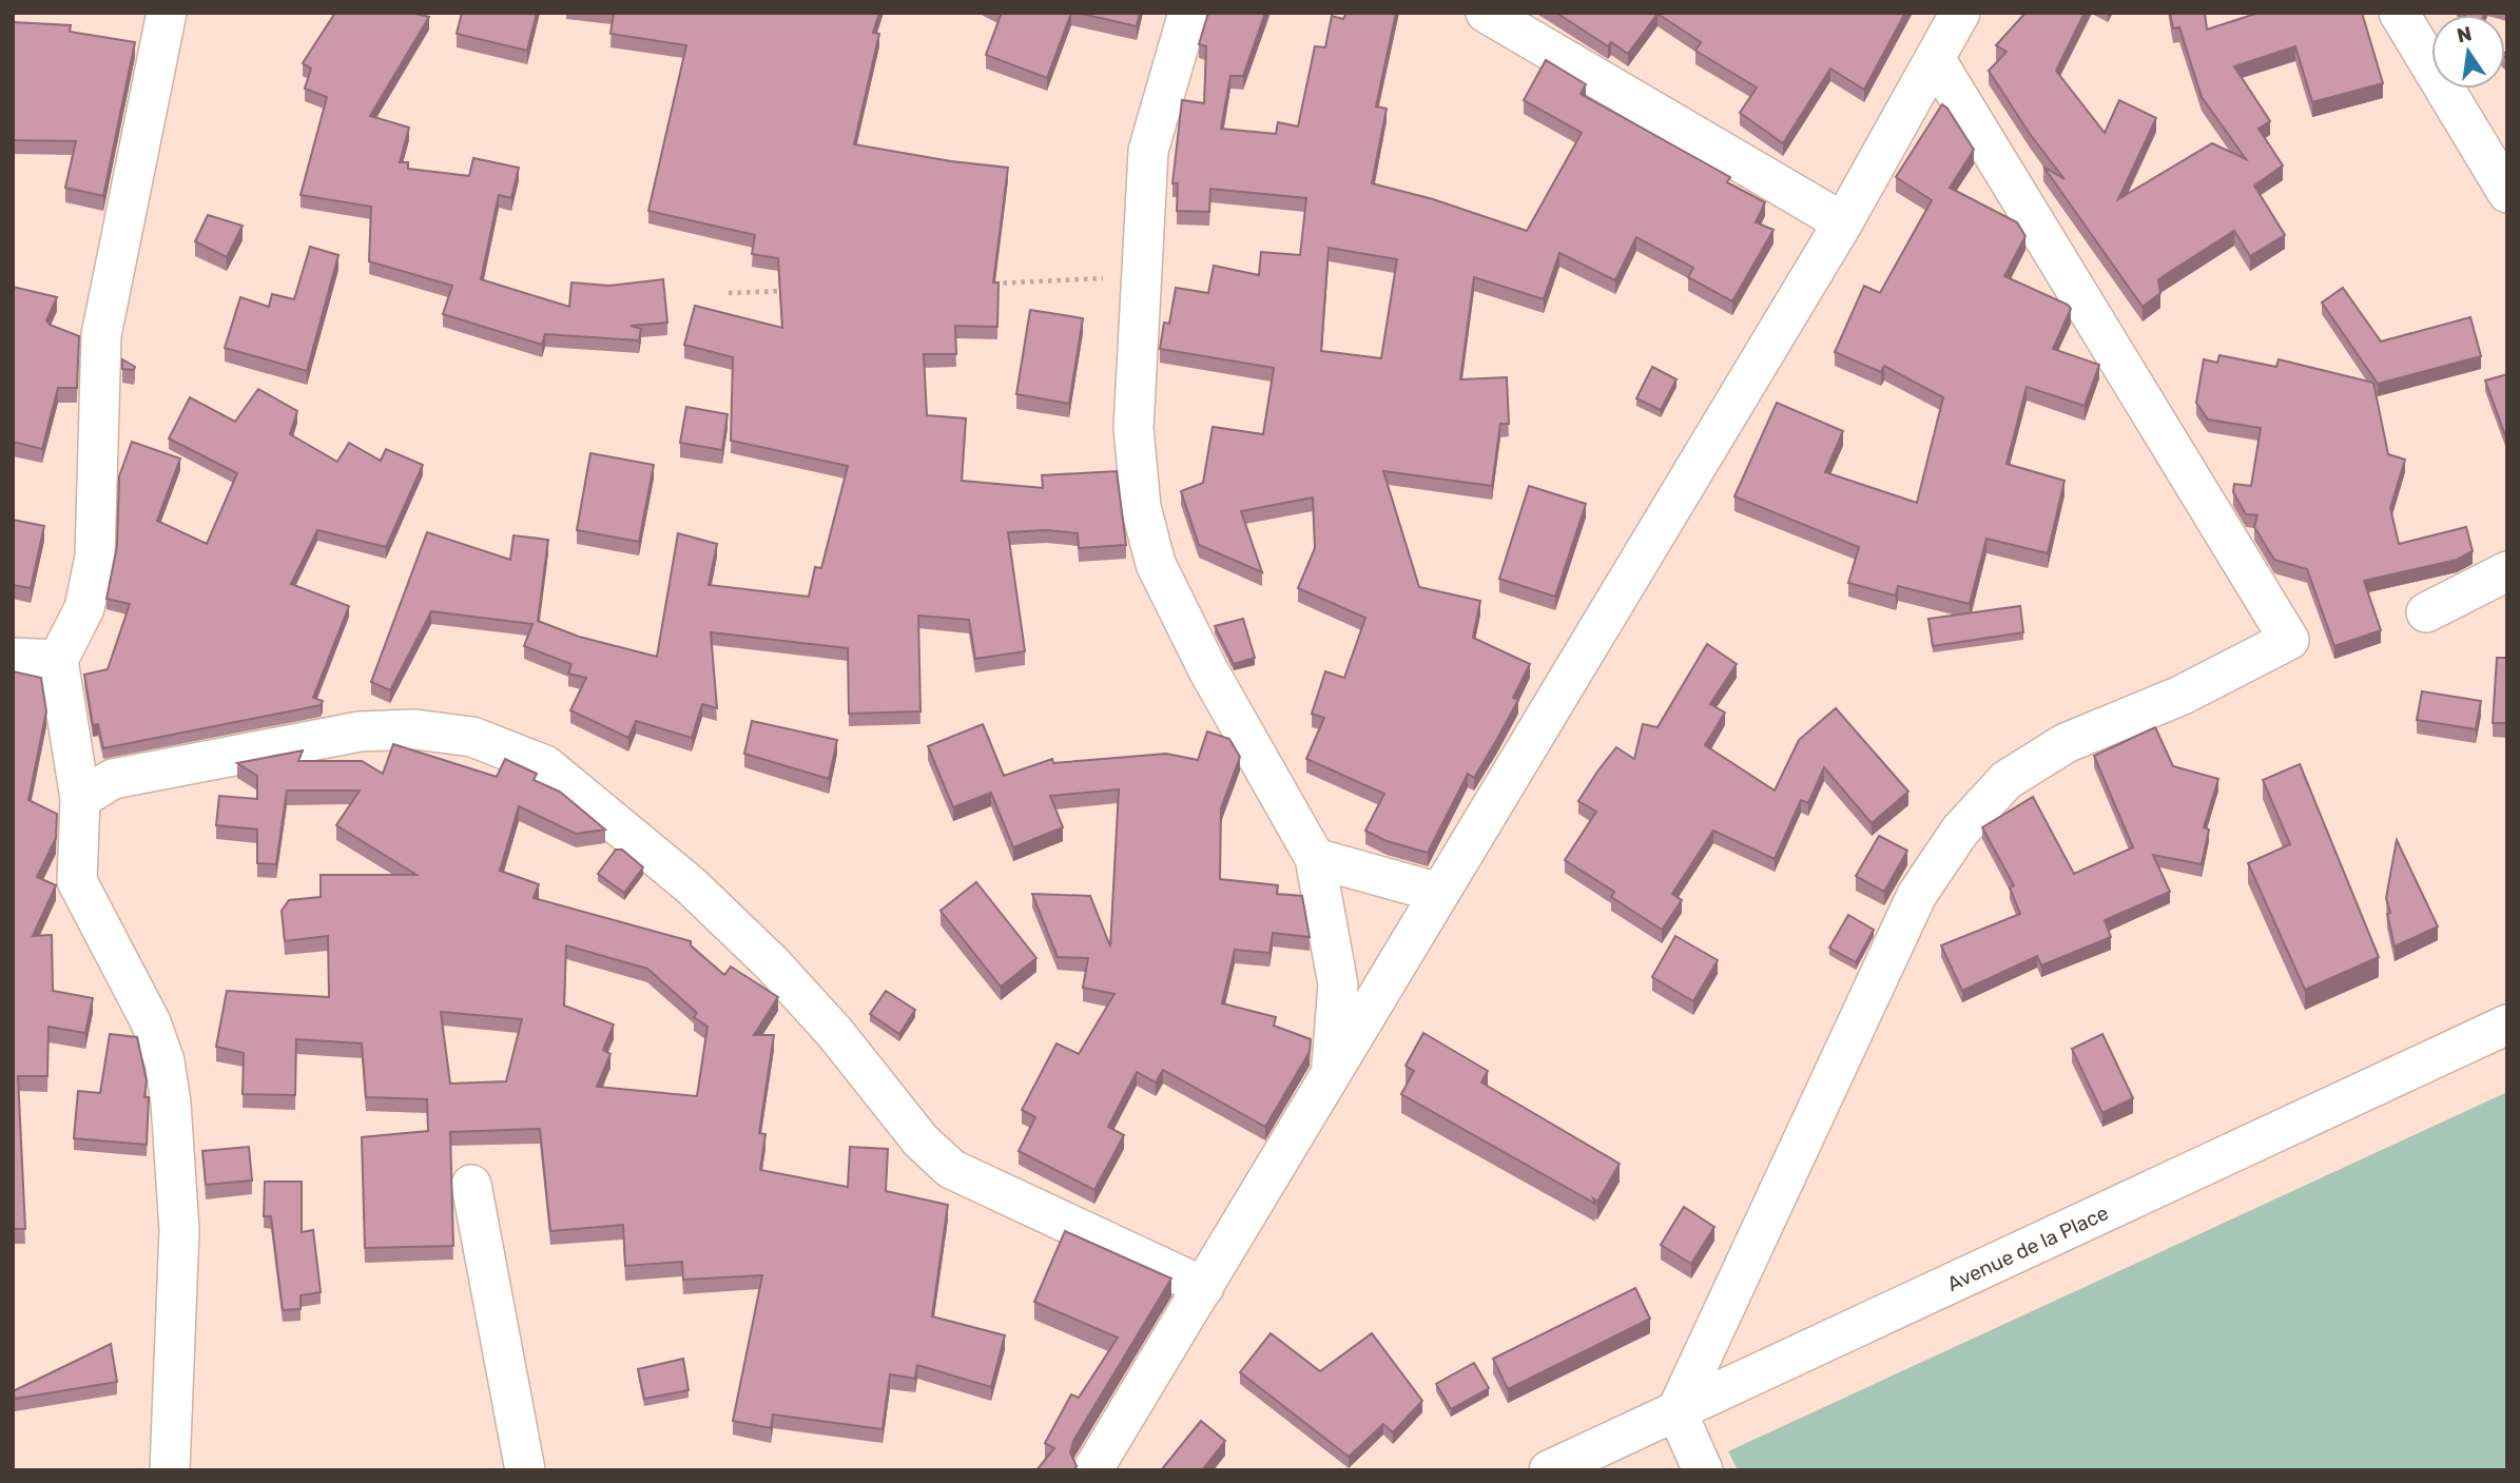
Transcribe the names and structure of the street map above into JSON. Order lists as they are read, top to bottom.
{
  "streets": {
    "street": ["Avenue de la Place"]
  },
  "north": "top"
}
